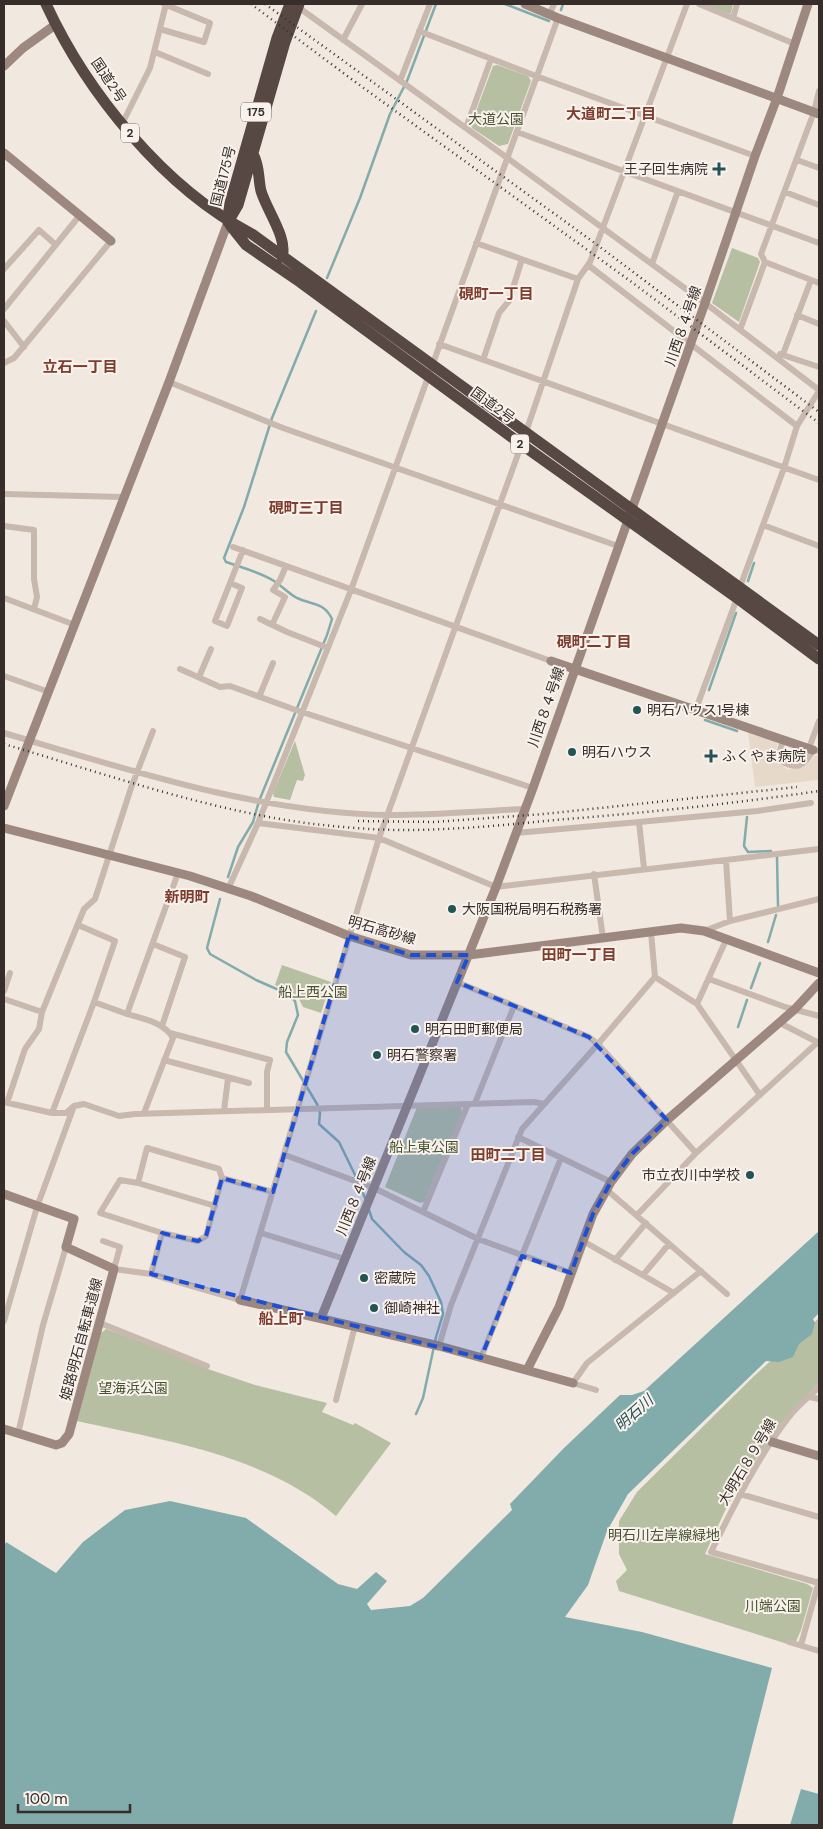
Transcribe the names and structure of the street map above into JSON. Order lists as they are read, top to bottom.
{
  "streets": {
    "highway": [
      "国道2号",
      "175",
      "2",
      "国道175号"
    ],
    "street": [
      "川西８４号線",
      "明石高砂線",
      "姫路明石自転車道線",
      "大明石８９号線"
    ]
  },
  "crossings": [
    ["国道2号", "175"],
    ["国道2号", "国道175号"],
    ["国道2号", "川西８４号線"],
    ["175", "国道175号"],
    ["川西８４号線", "明石高砂線"]
  ],
  "districts": [
    "大道町二丁目",
    "硯町一丁目",
    "立石一丁目",
    "硯町三丁目",
    "硯町二丁目",
    "新明町",
    "田町一丁目",
    "田町二丁目",
    "船上町"
  ],
  "water": ["明石川"],
  "parks": [
    "大道公園",
    "船上西公園",
    "船上東公園",
    "望海浜公園",
    "明石川左岸線緑地",
    "川端公園"
  ],
  "places": {
    "health": ["王子回生病院", "ふくやま病院"],
    "other": [
      "明石ハウス1号棟",
      "明石ハウス",
      "大阪国税局明石税務署",
      "明石田町郵便局",
      "明石警察署",
      "市立衣川中学校",
      "密蔵院",
      "御崎神社"
    ]
  },
  "scale_bar": "100 m"
}
